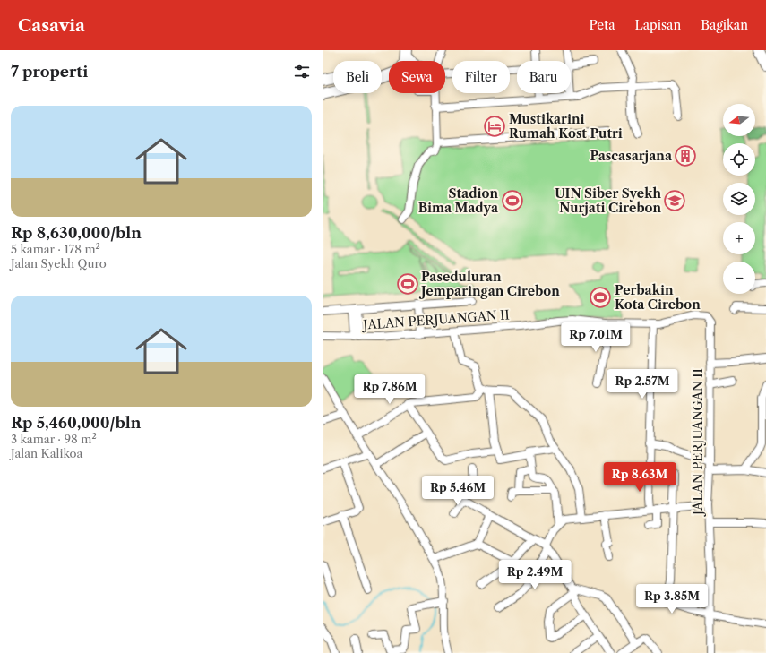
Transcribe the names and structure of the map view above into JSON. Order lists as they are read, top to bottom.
{
  "streets": {
    "street": ["JALAN PERJUANGAN II"]
  },
  "places": {
    "hotel": ["Mustikarini Rumah Kost Putri"],
    "building": ["Pascasarjana"],
    "sports": ["Stadion Bima Madya", "Paseduluran Jemparingan Cirebon", "Perbakin Kota Cirebon"],
    "school or university": ["UIN Siber Syekh Nurjati Cirebon"]
  },
  "north": "left",
  "page": {
    "header": "Casavia",
    "nav": ["Peta", "Lapisan", "Bagikan"],
    "heading": "7 properti",
    "chip": [
      "Beli",
      "Sewa",
      "Filter",
      "Baru"
    ],
    "list": [
      {
        "name": "Rp 8,630,000/bln",
        "note": "5 kamar · 178 m² · Jalan Syekh Quro"
      },
      {
        "name": "Rp 5,460,000/bln",
        "note": "3 kamar · 98 m² · Jalan Kalikoa"
      }
    ],
    "map_buttons": ["+", "−"],
    "price": [
      "Rp 7.01M",
      "Rp 2.57M",
      "Rp 7.86M",
      "Rp 8.63M",
      "Rp 5.46M",
      "Rp 2.49M",
      "Rp 3.85M"
    ]
  }
}
